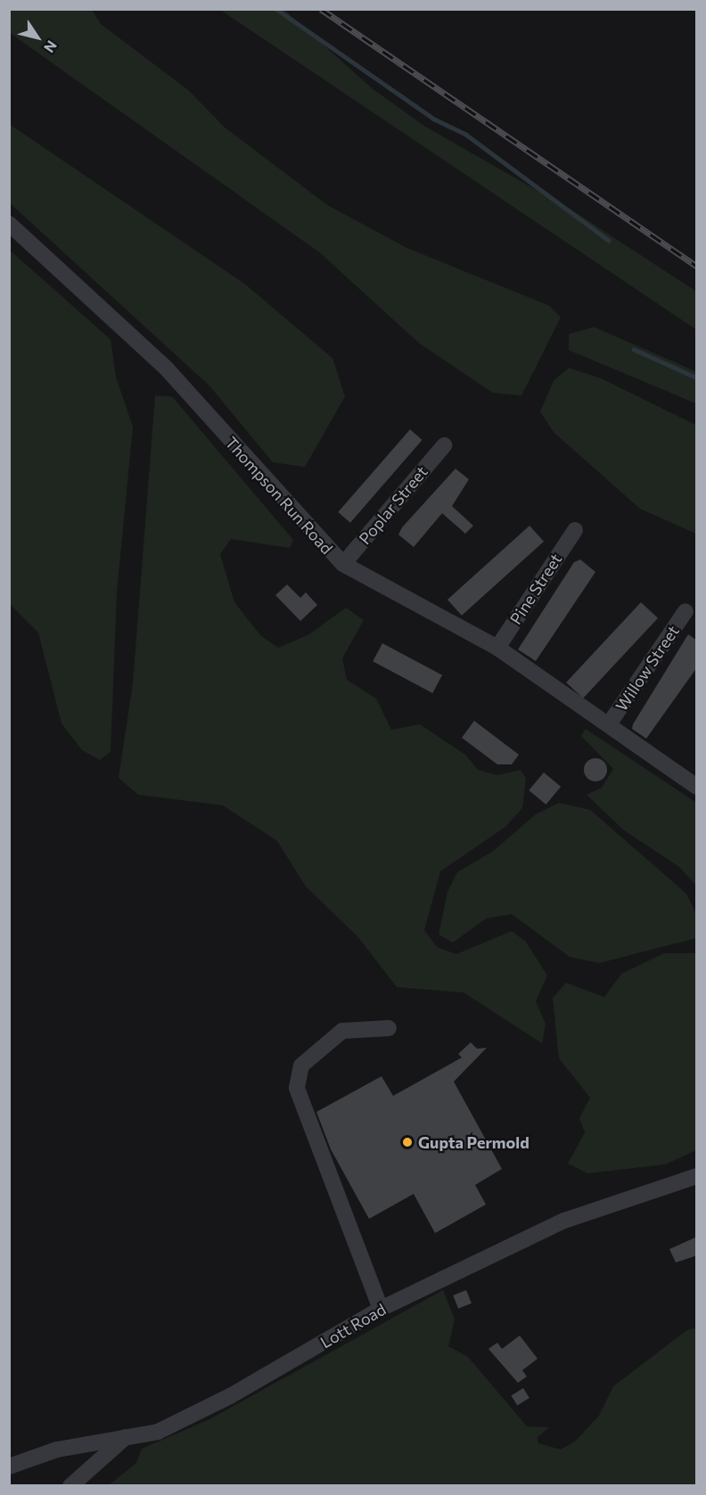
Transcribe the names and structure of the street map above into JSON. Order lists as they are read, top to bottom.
{
  "streets": {
    "street": [
      "Thompson Run Road",
      "Poplar Street",
      "Pine Street",
      "Willow Street",
      "Lott Road"
    ]
  },
  "crossings": [
    ["Thompson Run Road", "Poplar Street"],
    ["Thompson Run Road", "Pine Street"],
    ["Thompson Run Road", "Willow Street"]
  ],
  "places": ["Gupta Permold"],
  "north": "bottom right"
}
